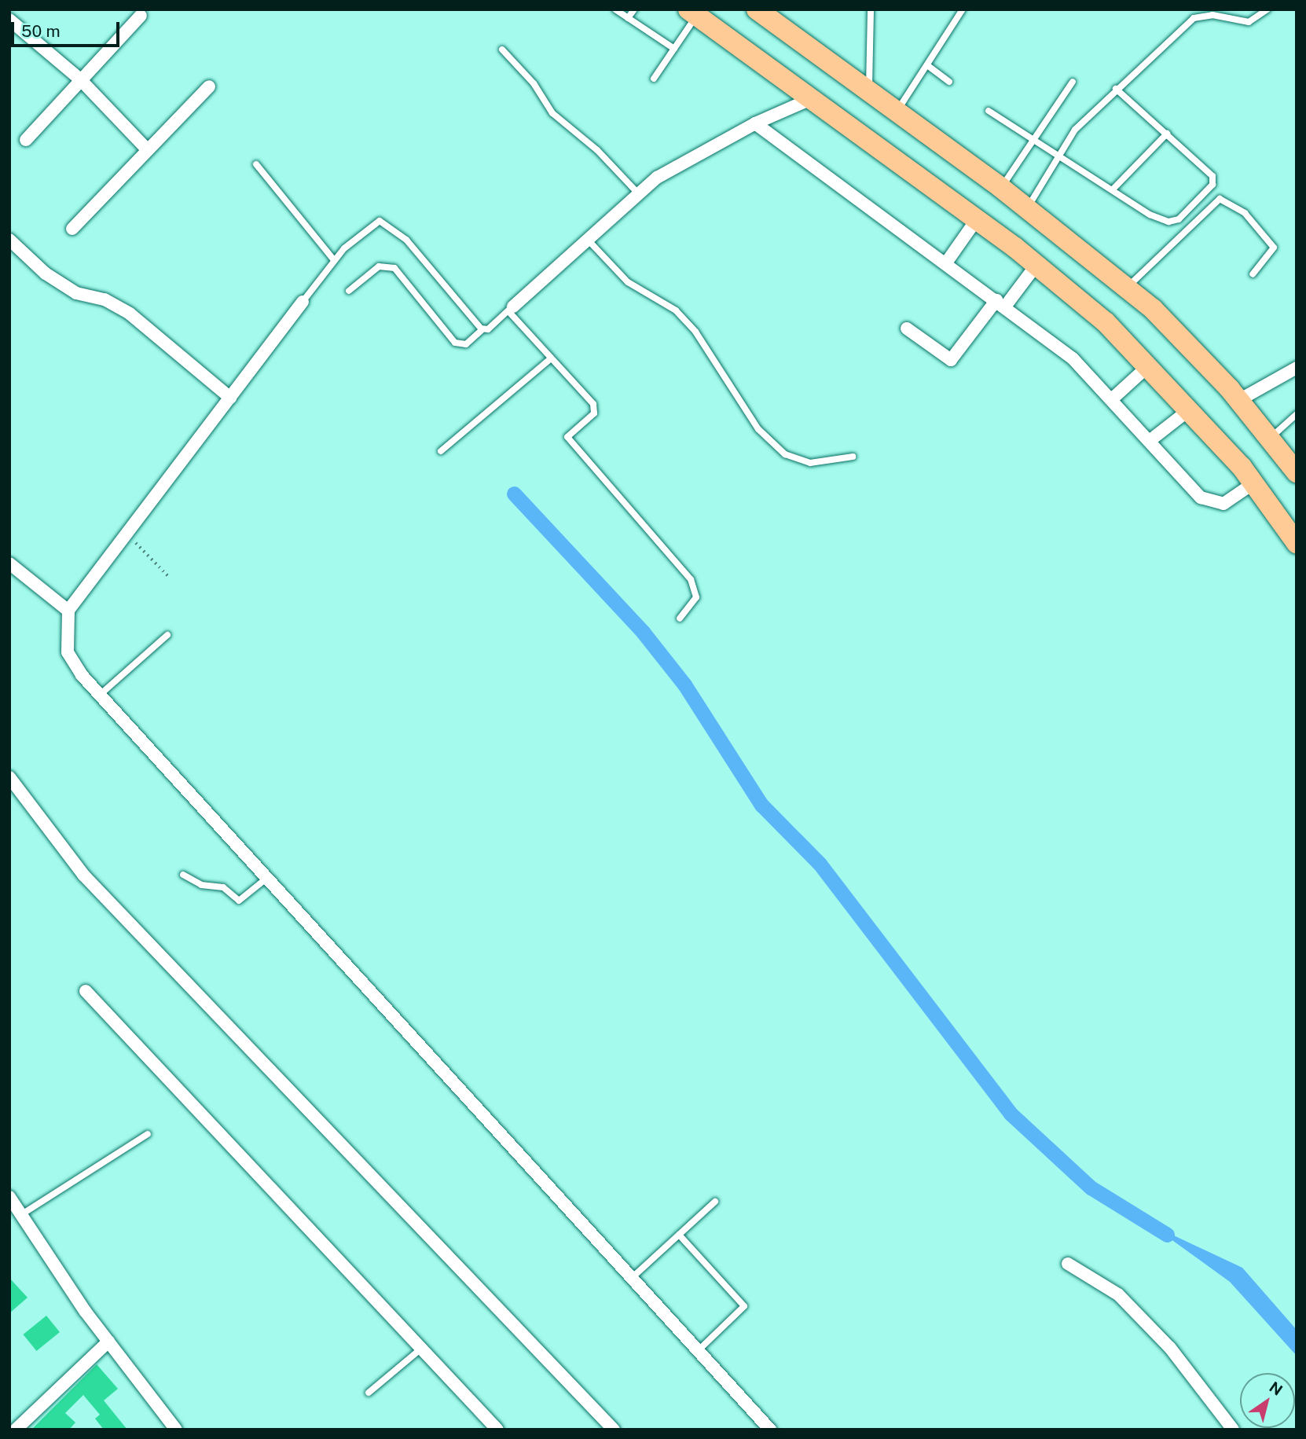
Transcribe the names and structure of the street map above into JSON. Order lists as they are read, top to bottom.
{
  "scale_bar": "50 m",
  "north": "top right"
}
